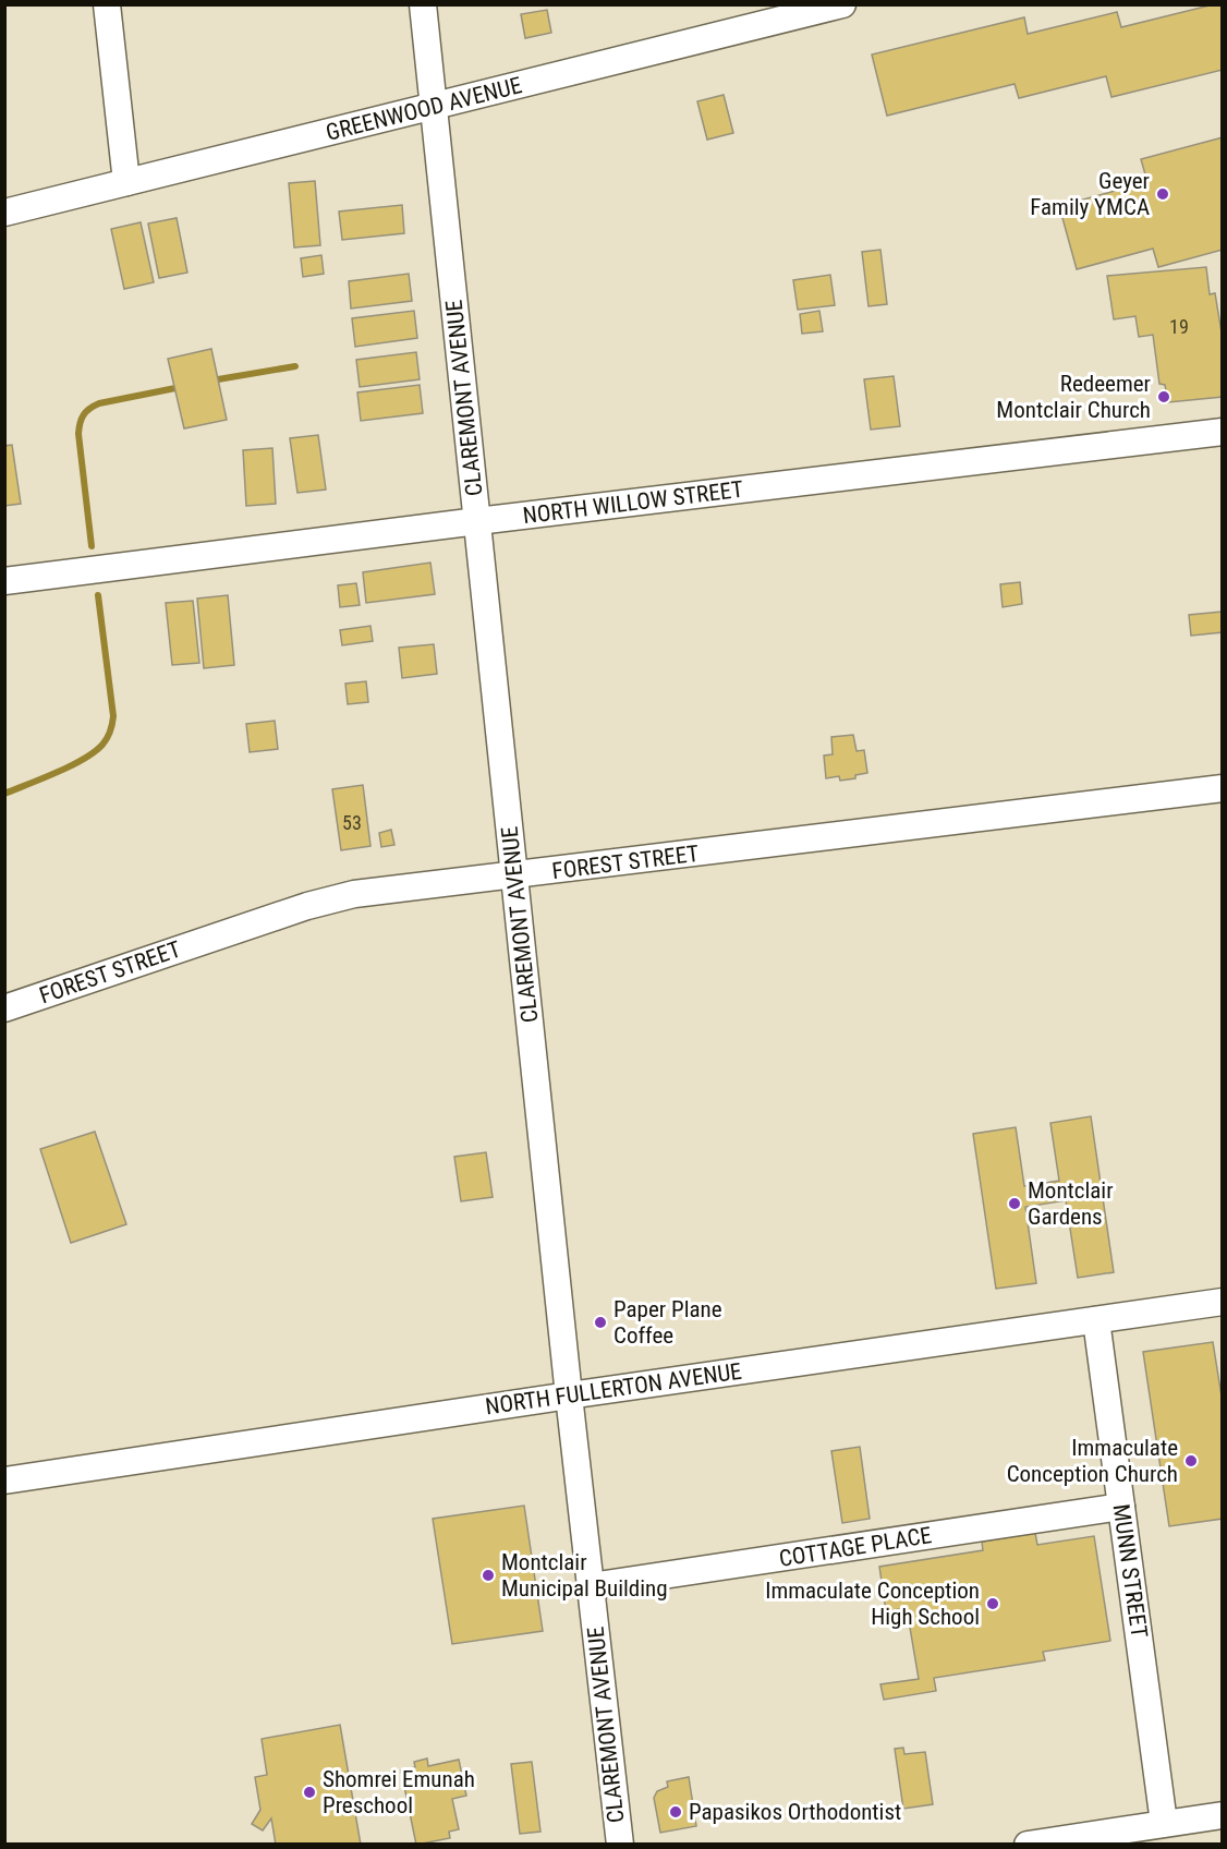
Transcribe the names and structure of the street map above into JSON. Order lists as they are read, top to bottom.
{
  "streets": {
    "street": [
      "GREENWOOD AVENUE",
      "CLAREMONT AVENUE",
      "NORTH WILLOW STREET",
      "FOREST STREET",
      "NORTH FULLERTON AVENUE",
      "COTTAGE PLACE",
      "MUNN STREET"
    ]
  },
  "crossings": [
    ["GREENWOOD AVENUE", "CLAREMONT AVENUE"],
    ["CLAREMONT AVENUE", "NORTH WILLOW STREET"],
    ["CLAREMONT AVENUE", "FOREST STREET"],
    ["CLAREMONT AVENUE", "NORTH FULLERTON AVENUE"],
    ["CLAREMONT AVENUE", "COTTAGE PLACE"],
    ["NORTH FULLERTON AVENUE", "MUNN STREET"],
    ["COTTAGE PLACE", "MUNN STREET"]
  ],
  "places": [
    "Geyer Family YMCA",
    "Redeemer Montclair Church",
    "Montclair Gardens",
    "Paper Plane Coffee",
    "Immaculate Conception Church",
    "Montclair Municipal Building",
    "Immaculate Conception High School",
    "Shomrei Emunah Preschool",
    "Papasikos Orthodontist"
  ],
  "house_numbers": ["19", "53"]
}
